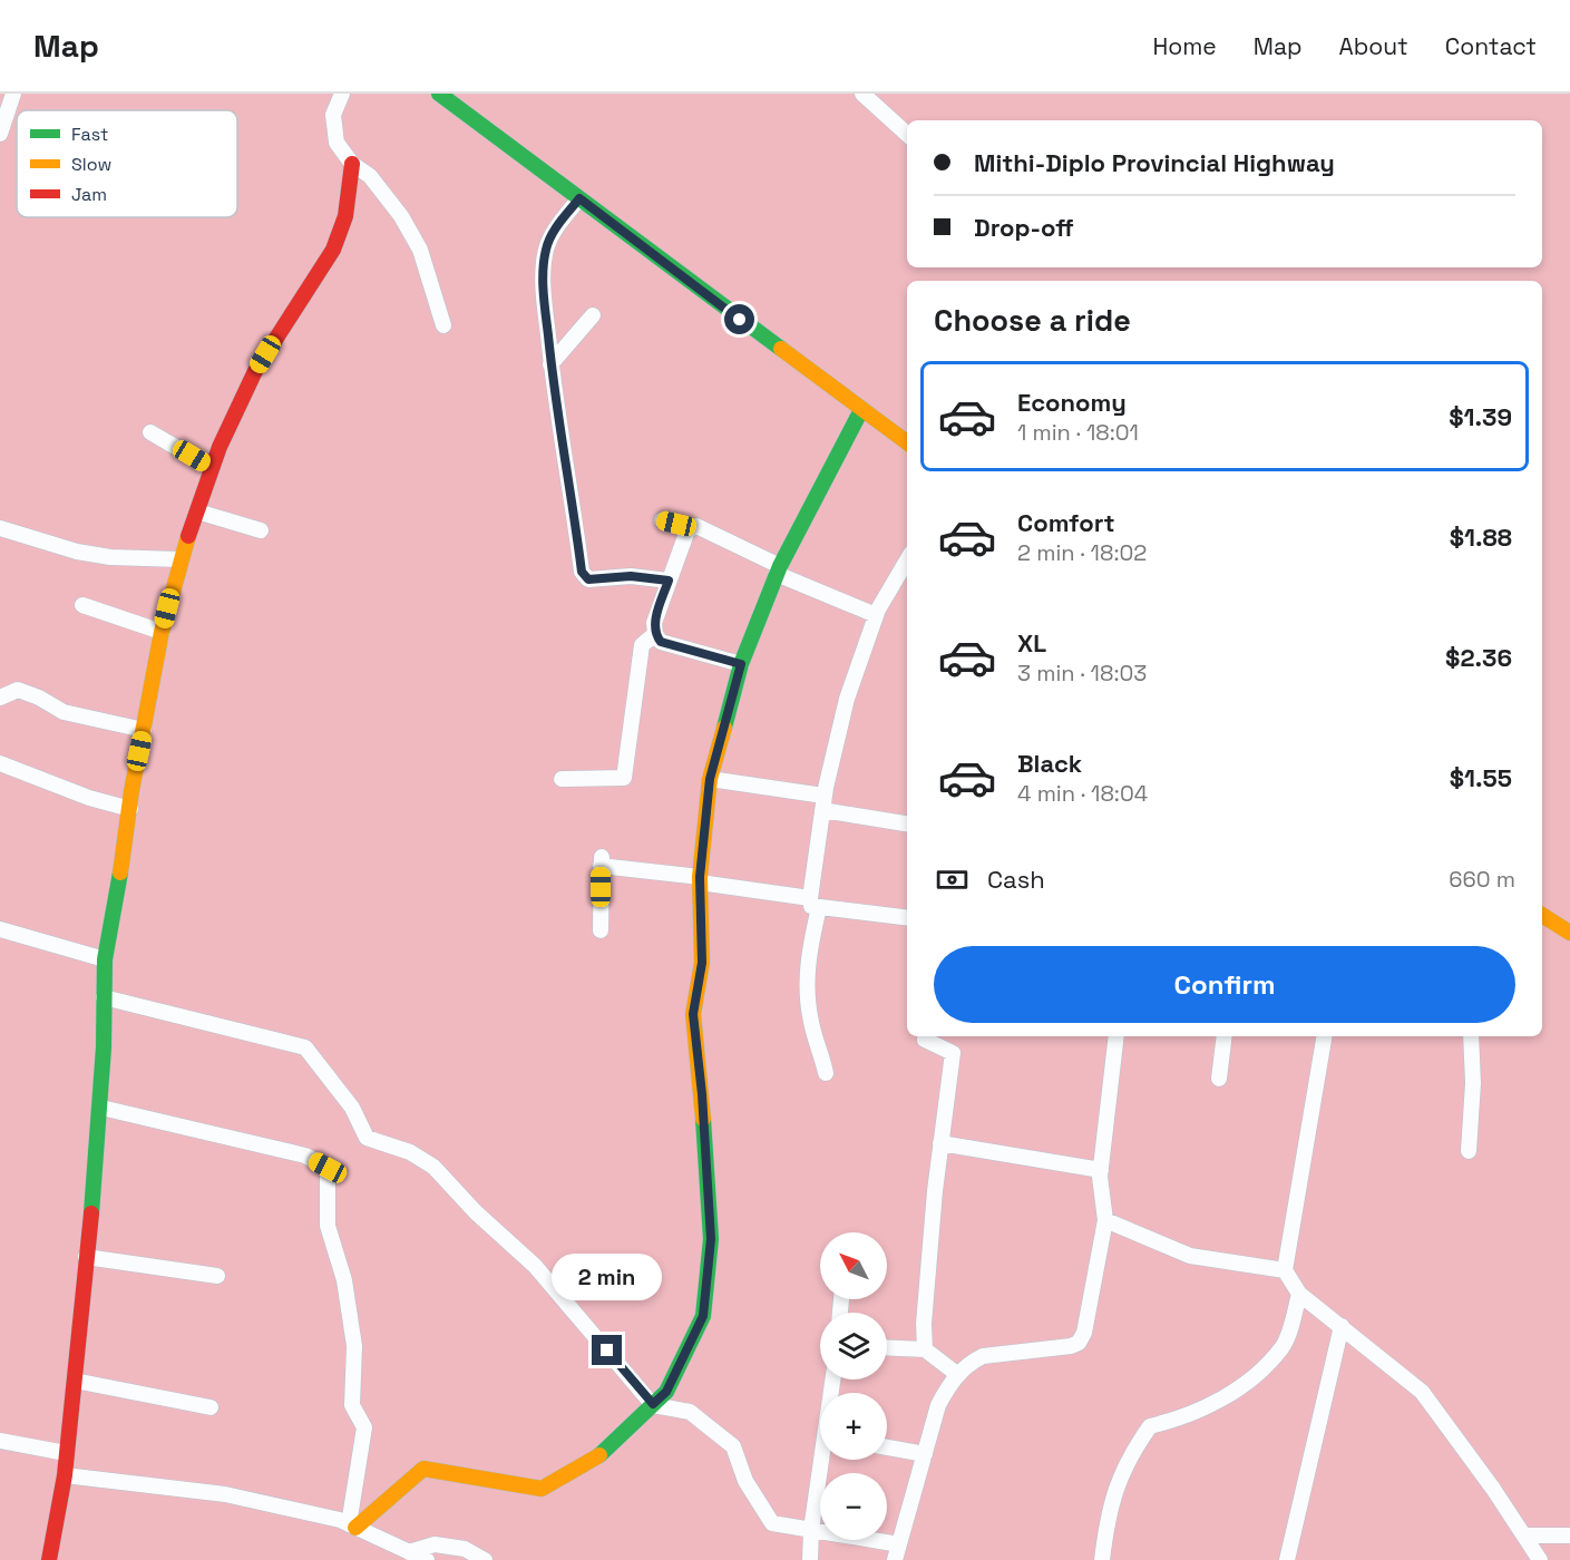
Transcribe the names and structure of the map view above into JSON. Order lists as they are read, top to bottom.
{
  "legend": ["Fast", "Slow", "Jam"],
  "north": "top left",
  "page": {
    "header": "Map",
    "nav": [
      "Home",
      "Map",
      "About",
      "Contact"
    ],
    "banner": ["Mithi-Diplo Provincial Highway", "Drop-off"],
    "heading": "Choose a ride",
    "list": [
      {
        "name": "Economy",
        "note": "1 min · 18:01",
        "value": "$1.39"
      },
      {
        "name": "Comfort",
        "note": "2 min · 18:02",
        "value": "$1.88"
      },
      {
        "name": "XL",
        "note": "3 min · 18:03",
        "value": "$2.36"
      },
      {
        "name": "Black",
        "note": "4 min · 18:04",
        "value": "$1.55"
      }
    ],
    "pay": ["Cash", "660 m"],
    "buttons": "Confirm",
    "map_buttons": ["+", "−"],
    "bubble": "2 min"
  }
}
